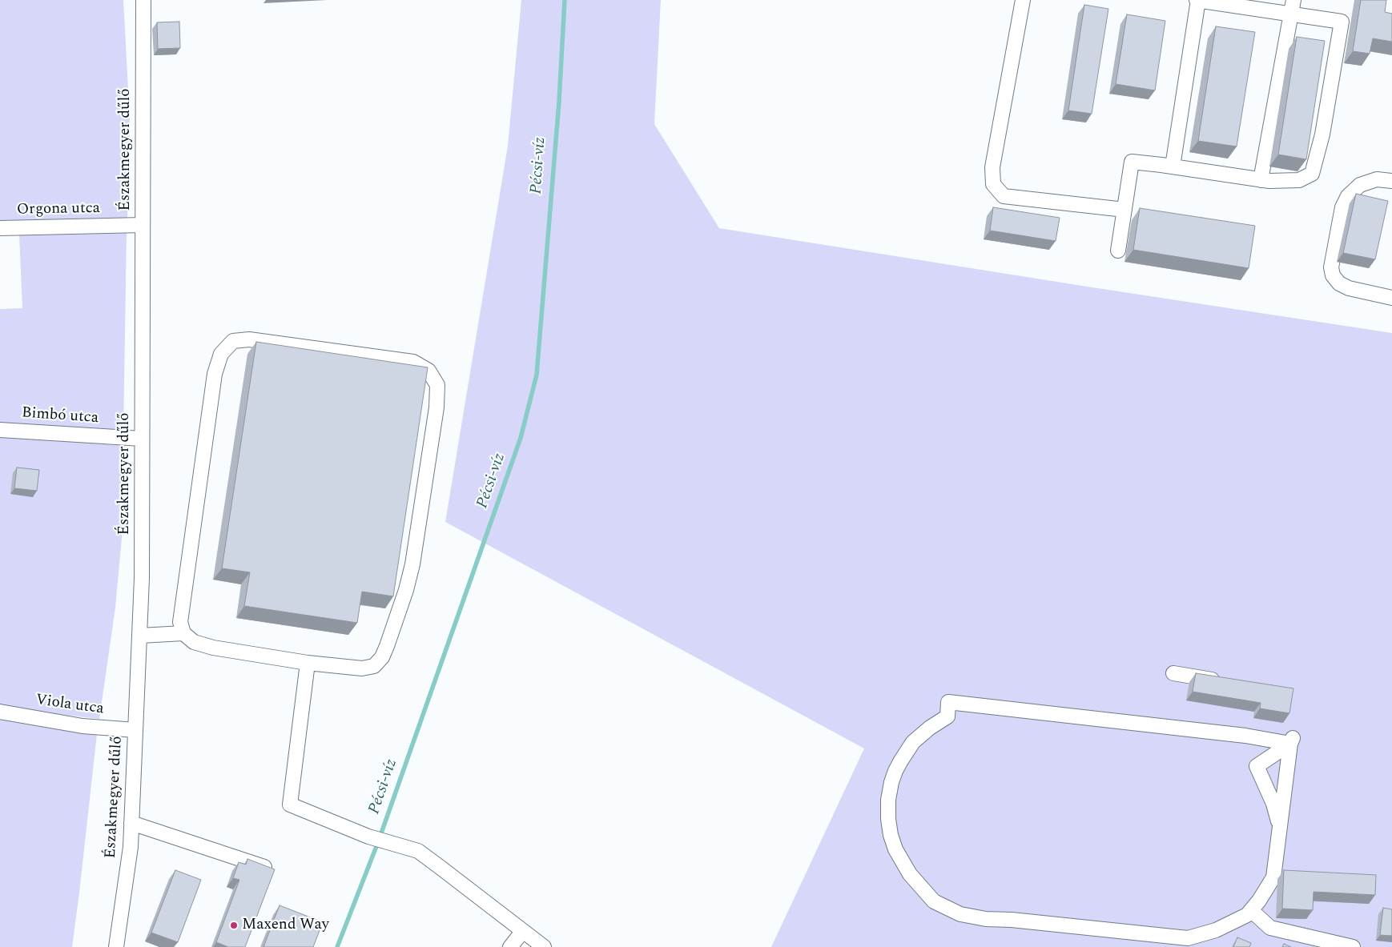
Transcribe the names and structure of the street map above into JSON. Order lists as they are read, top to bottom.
{
  "streets": {
    "street": [
      "Északmegyer dűlő",
      "Orgona utca",
      "Bimbó utca",
      "Viola utca"
    ]
  },
  "crossings": [
    ["Északmegyer dűlő", "Orgona utca"],
    ["Északmegyer dűlő", "Bimbó utca"],
    ["Északmegyer dűlő", "Viola utca"]
  ],
  "water": ["Pécsi-víz"],
  "places": ["Maxend Way"]
}
